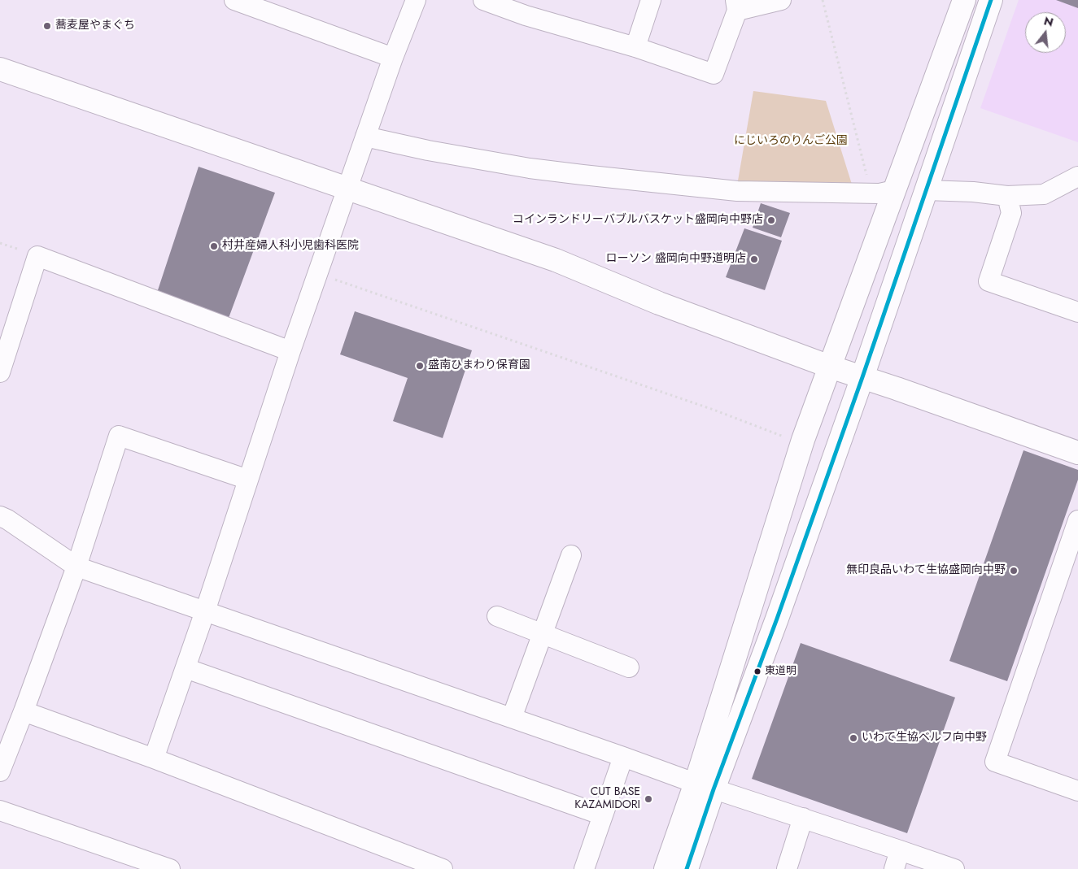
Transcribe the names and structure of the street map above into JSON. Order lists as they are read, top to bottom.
{
  "parks": ["にじいろのりんご公園"],
  "places": [
    "蕎麦屋やまぐち",
    "コインランドリーバブルバスケット盛岡向中野店",
    "村井産婦人科小児歯科医院",
    "ローソン 盛岡向中野道明店",
    "盛南ひまわり保育園",
    "無印良品いわて生協盛岡向中野",
    "東道明",
    "いわて生協ベルフ向中野",
    "CUT BASE KAZAMIDORI"
  ],
  "north": "top"
}
